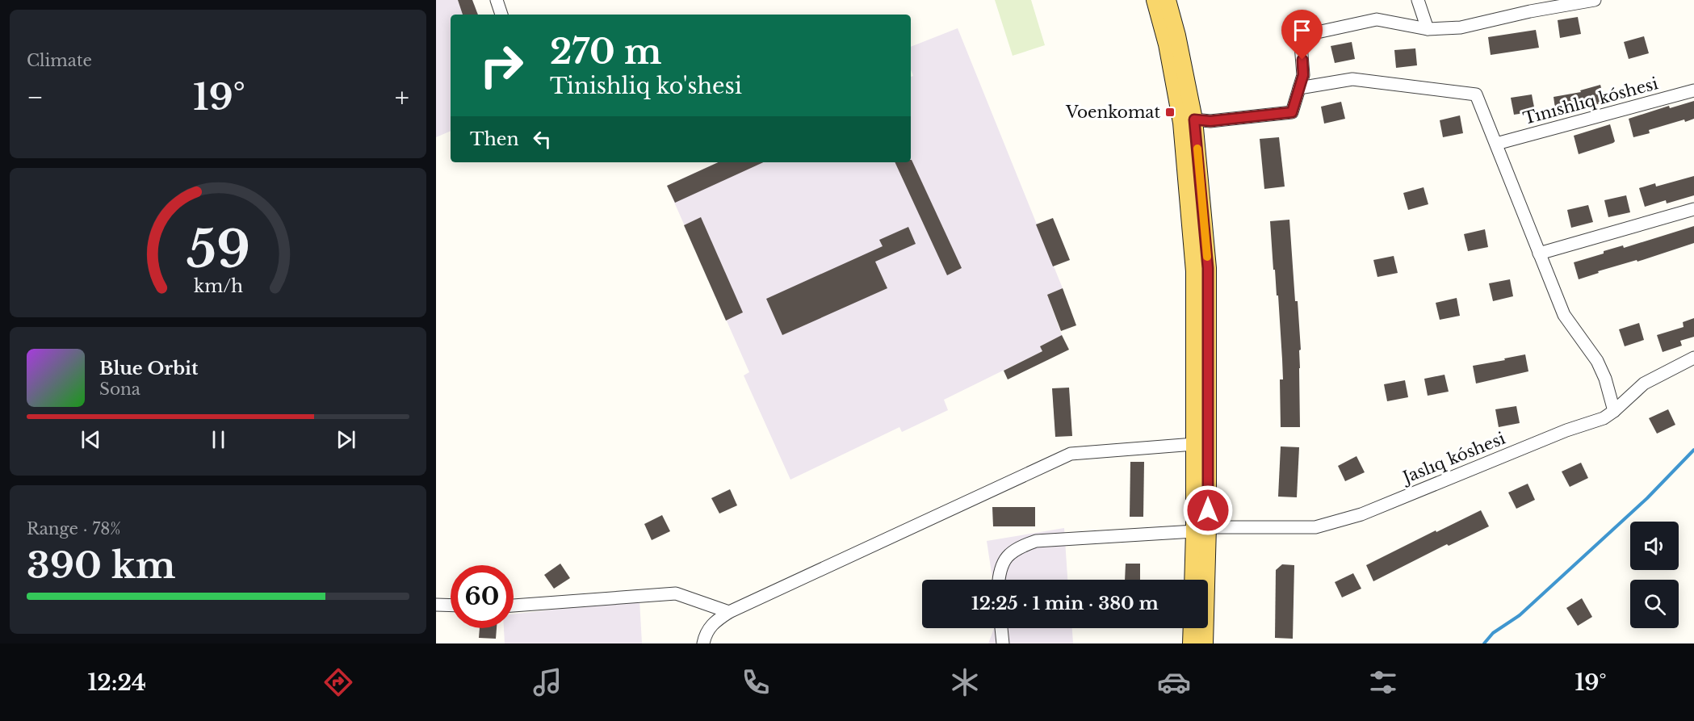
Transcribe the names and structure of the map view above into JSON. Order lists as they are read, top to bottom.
{
  "streets": {
    "street": ["Tınıshlıq kóshesi", "Jaslıq kóshesi"]
  },
  "places": {
    "transit": ["Voenkomat"]
  },
  "page": {
    "tile": [
      "Climate",
      ["Range · 78%", "390 km"]
    ],
    "turn": ["270 m", "Tinishliq ko'shesi"],
    "heat": ["−", "19°", "+"],
    "then": "Then",
    "song": ["Blue Orbit", "Sona"],
    "limit": "60",
    "trip": "12:25 · 1 min · 380 m",
    "tabs": ["12:24", "19°"],
    "gauge": ["59", "km/h"]
  }
}
